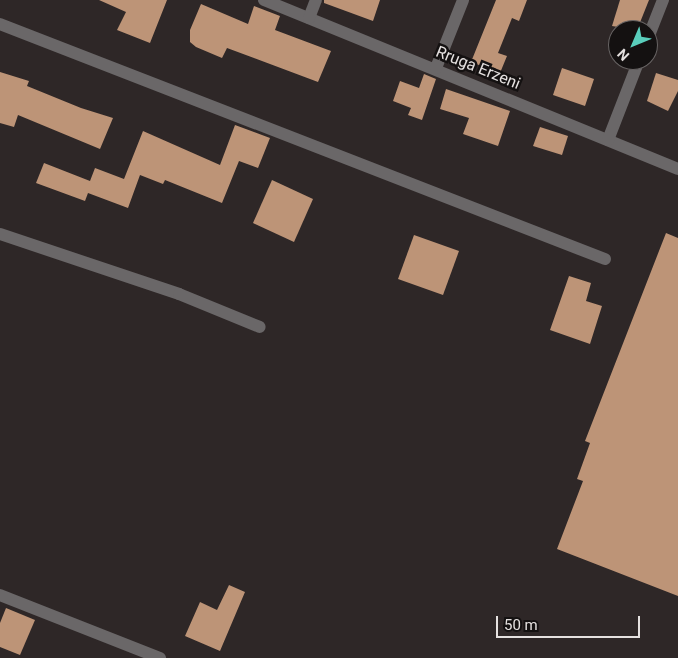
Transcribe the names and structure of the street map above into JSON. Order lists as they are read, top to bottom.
{
  "streets": {
    "street": ["Rruga Erzeni"]
  },
  "scale_bar": "50 m",
  "north": "bottom left"
}
